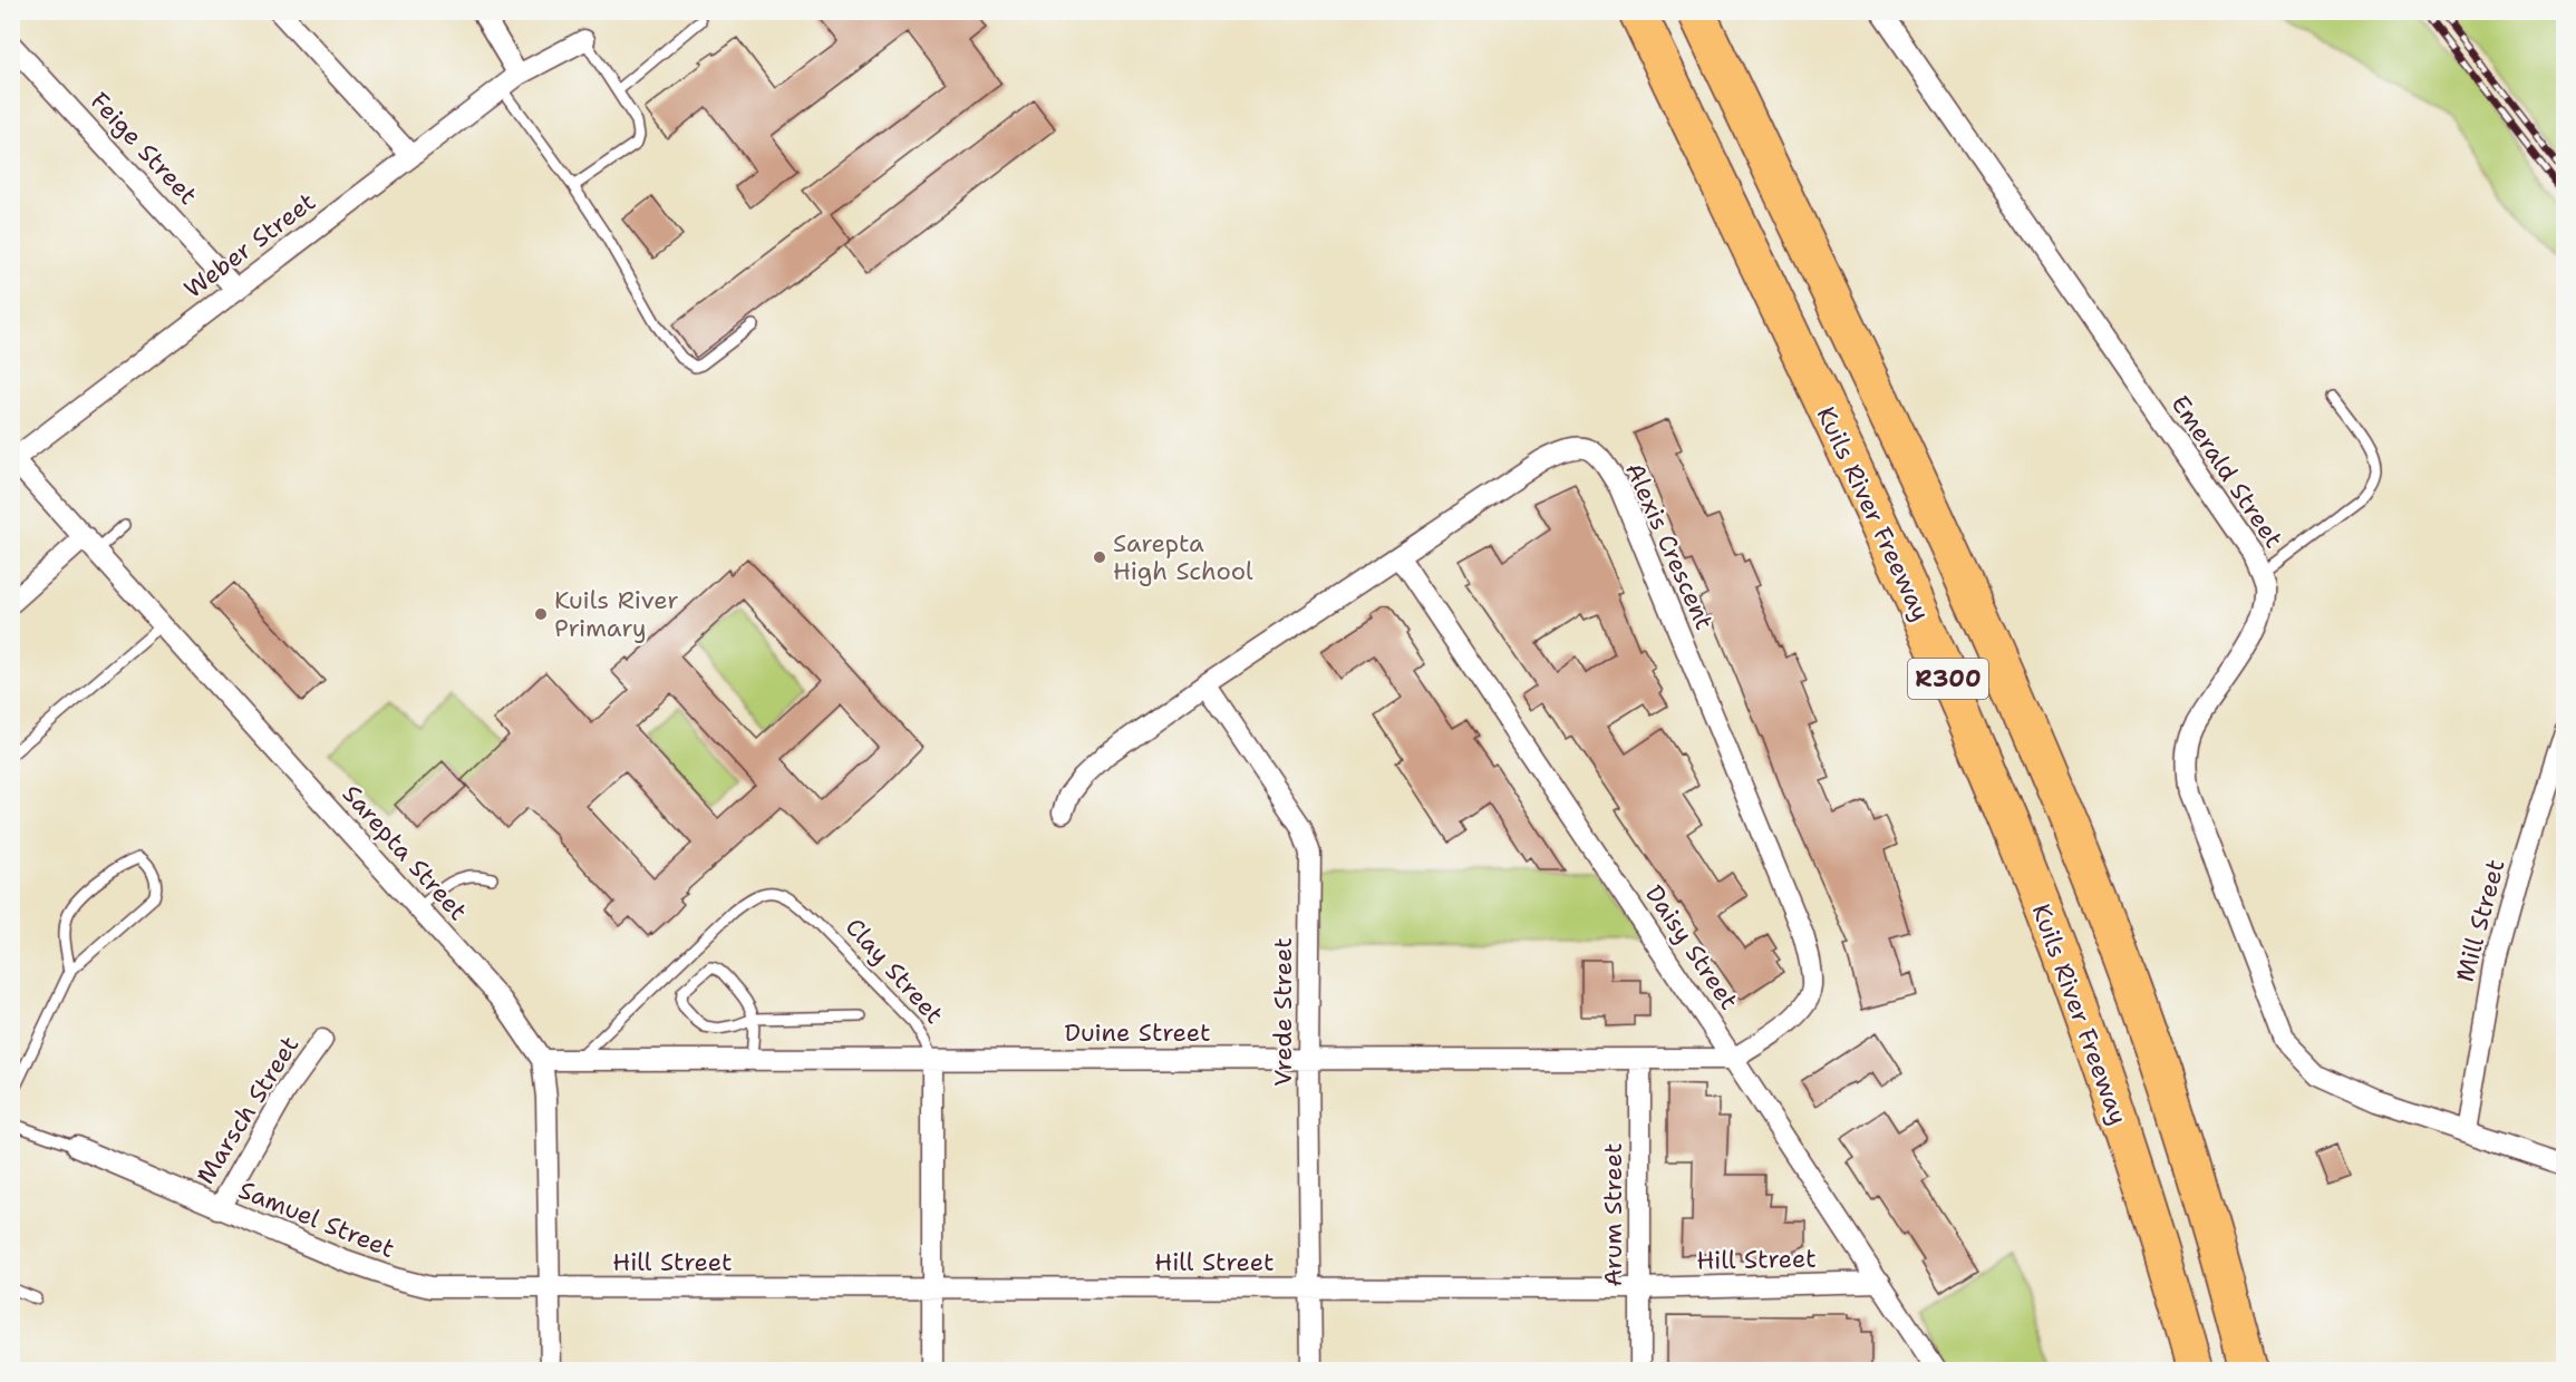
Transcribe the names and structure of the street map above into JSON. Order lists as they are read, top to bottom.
{
  "streets": {
    "highway": ["Kuils River Freeway", "R300"],
    "street": [
      "Feige Street",
      "Weber Street",
      "Emerald Street",
      "Alexis Crescent",
      "Sarepta Street",
      "Mill Street",
      "Daisy Street",
      "Clay Street",
      "Vrede Street",
      "Duine Street",
      "Marsch Street",
      "Arum Street",
      "Samuel Street",
      "Hill Street"
    ]
  },
  "crossings": [
    ["Feige Street", "Weber Street"],
    ["Weber Street", "Sarepta Street"],
    ["Emerald Street", "Mill Street"],
    ["Alexis Crescent", "Daisy Street"],
    ["Alexis Crescent", "Vrede Street"],
    ["Alexis Crescent", "Duine Street"],
    ["Sarepta Street", "Duine Street"],
    ["Sarepta Street", "Samuel Street"],
    ["Sarepta Street", "Hill Street"],
    ["Daisy Street", "Duine Street"],
    ["Daisy Street", "Hill Street"],
    ["Clay Street", "Duine Street"],
    ["Clay Street", "Hill Street"],
    ["Vrede Street", "Duine Street"],
    ["Vrede Street", "Hill Street"],
    ["Duine Street", "Arum Street"],
    ["Marsch Street", "Samuel Street"],
    ["Arum Street", "Hill Street"],
    ["Samuel Street", "Hill Street"]
  ],
  "places": ["Sarepta High School", "Kuils River Primary"]
}
